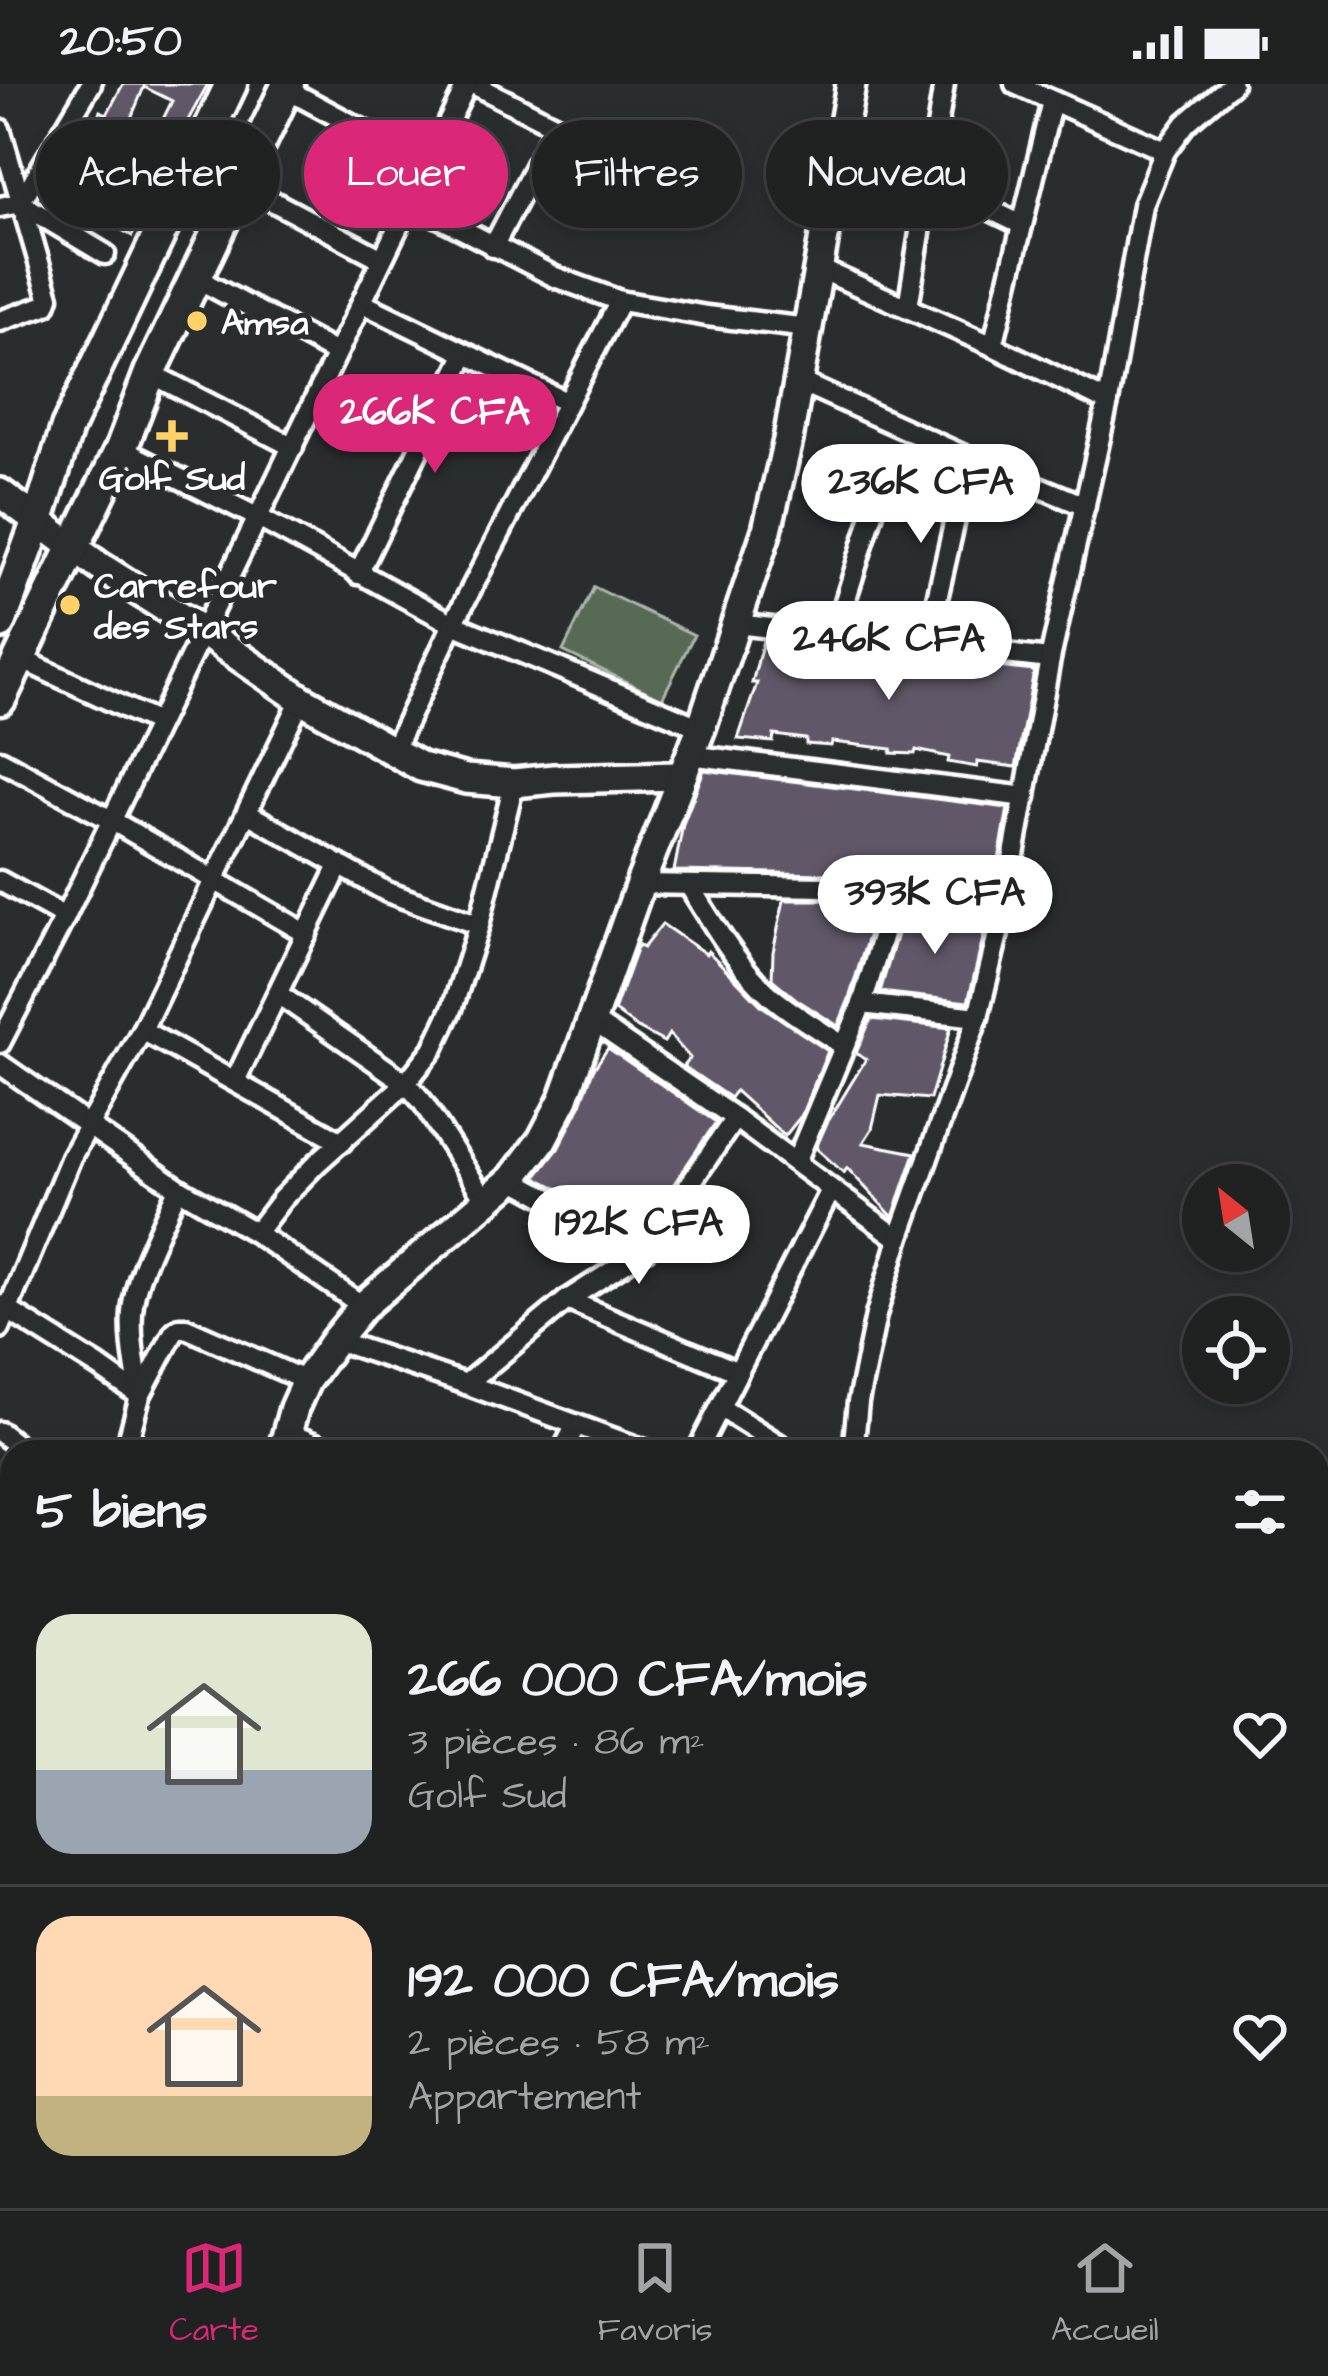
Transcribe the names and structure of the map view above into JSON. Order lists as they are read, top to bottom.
{
  "places": {
    "other": ["Amsa", "Carrefour des Stars"],
    "health": ["Golf Sud"]
  },
  "north": "top left",
  "page": {
    "status": "20:50",
    "chip": [
      "Acheter",
      "Louer",
      "Filtres",
      "Nouveau"
    ],
    "price": [
      "266K CFA",
      "236K CFA",
      "246K CFA",
      "393K CFA",
      "192K CFA"
    ],
    "heading": "5 biens",
    "list": [
      {
        "name": "266 000 CFA/mois",
        "note": "3 pièces · 86 m² · Golf Sud"
      },
      {
        "name": "192 000 CFA/mois",
        "note": "2 pièces · 58 m² · Appartement"
      }
    ],
    "tabs": ["Carte", "Favoris", "Accueil"]
  }
}
